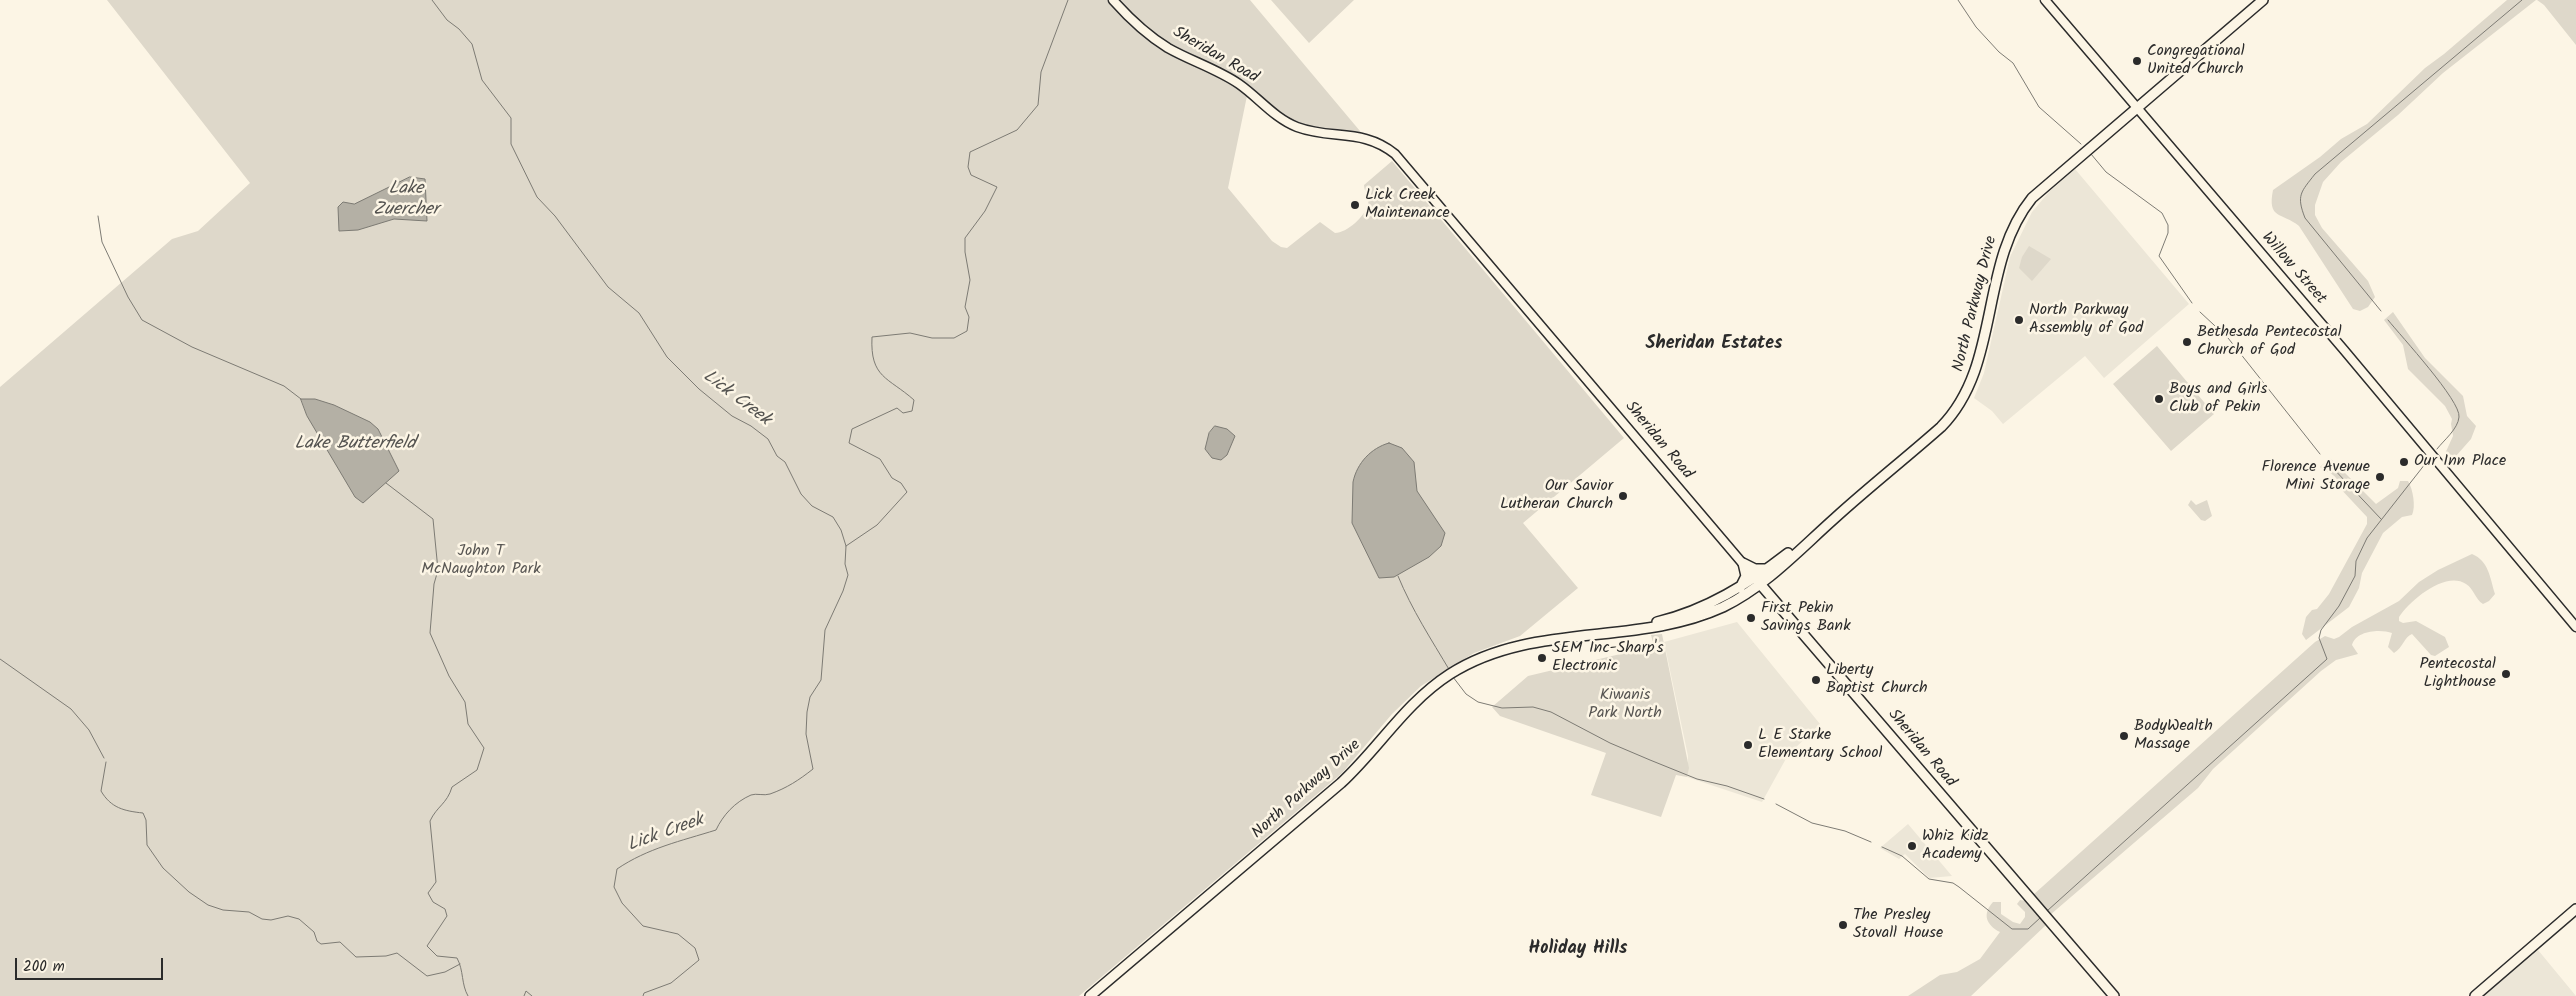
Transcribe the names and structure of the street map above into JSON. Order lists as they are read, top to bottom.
{
  "streets": {
    "main road": ["Sheridan Road", "North Parkway Drive"],
    "street": ["Willow Street"]
  },
  "crossings": [
    ["Sheridan Road", "North Parkway Drive"],
    ["Willow Street", "North Parkway Drive"]
  ],
  "districts": ["Sheridan Estates", "Holiday Hills"],
  "water": ["Lake Zuercher", "Lick Creek", "Lake Butterfield"],
  "parks": ["John T McNaughton Park", "Kiwanis Park North"],
  "places": [
    "Congregational United Church",
    "Lick Creek Maintenance",
    "North Parkway Assembly of God",
    "Bethesda Pentecostal Church of God",
    "Boys and Girls Club of Pekin",
    "Our Inn Place",
    "Florence Avenue Mini Storage",
    "Our Savior Lutheran Church",
    "First Pekin Savings Bank",
    "SEM Inc-Sharp's Electronic",
    "Pentecostal Lighthouse",
    "Liberty Baptist Church",
    "BodyWealth Massage",
    "L E Starke Elementary School",
    "Whiz Kidz Academy",
    "The Presley Stovall House"
  ],
  "scale_bar": "200 m"
}
